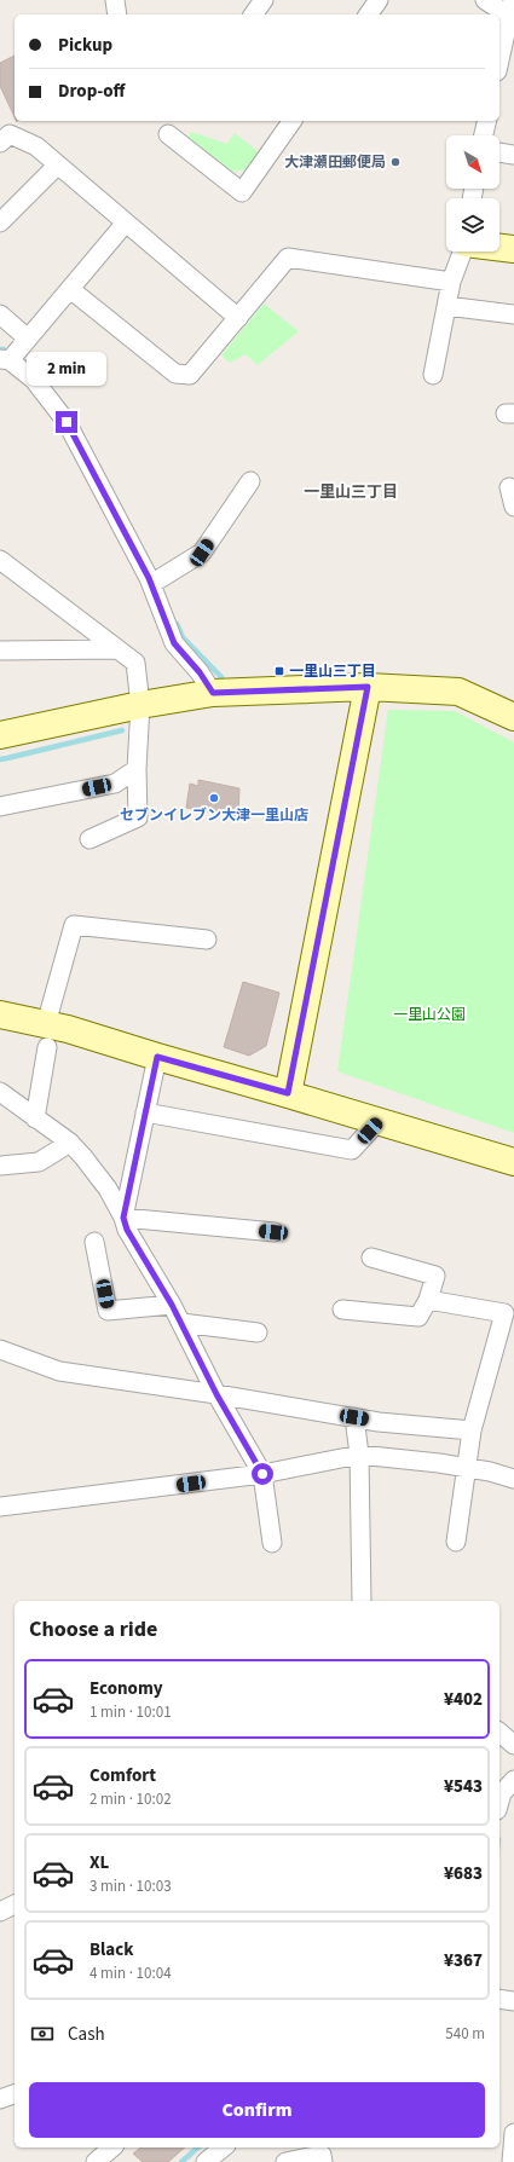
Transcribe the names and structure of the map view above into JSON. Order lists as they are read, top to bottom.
{
  "districts": ["一里山三丁目"],
  "parks": ["一里山公園"],
  "places": {
    "other": ["大津瀬田郵便局", "セブンイレブン大津一里山店"],
    "transit": ["一里山三丁目"]
  },
  "north": "bottom right",
  "page": {
    "banner": ["Pickup", "Drop-off"],
    "bubble": "2 min",
    "heading": "Choose a ride",
    "list": [
      {
        "name": "Economy",
        "note": "1 min · 10:01",
        "value": "¥402"
      },
      {
        "name": "Comfort",
        "note": "2 min · 10:02",
        "value": "¥543"
      },
      {
        "name": "XL",
        "note": "3 min · 10:03",
        "value": "¥683"
      },
      {
        "name": "Black",
        "note": "4 min · 10:04",
        "value": "¥367"
      }
    ],
    "pay": ["Cash", "540 m"],
    "buttons": "Confirm"
  }
}
